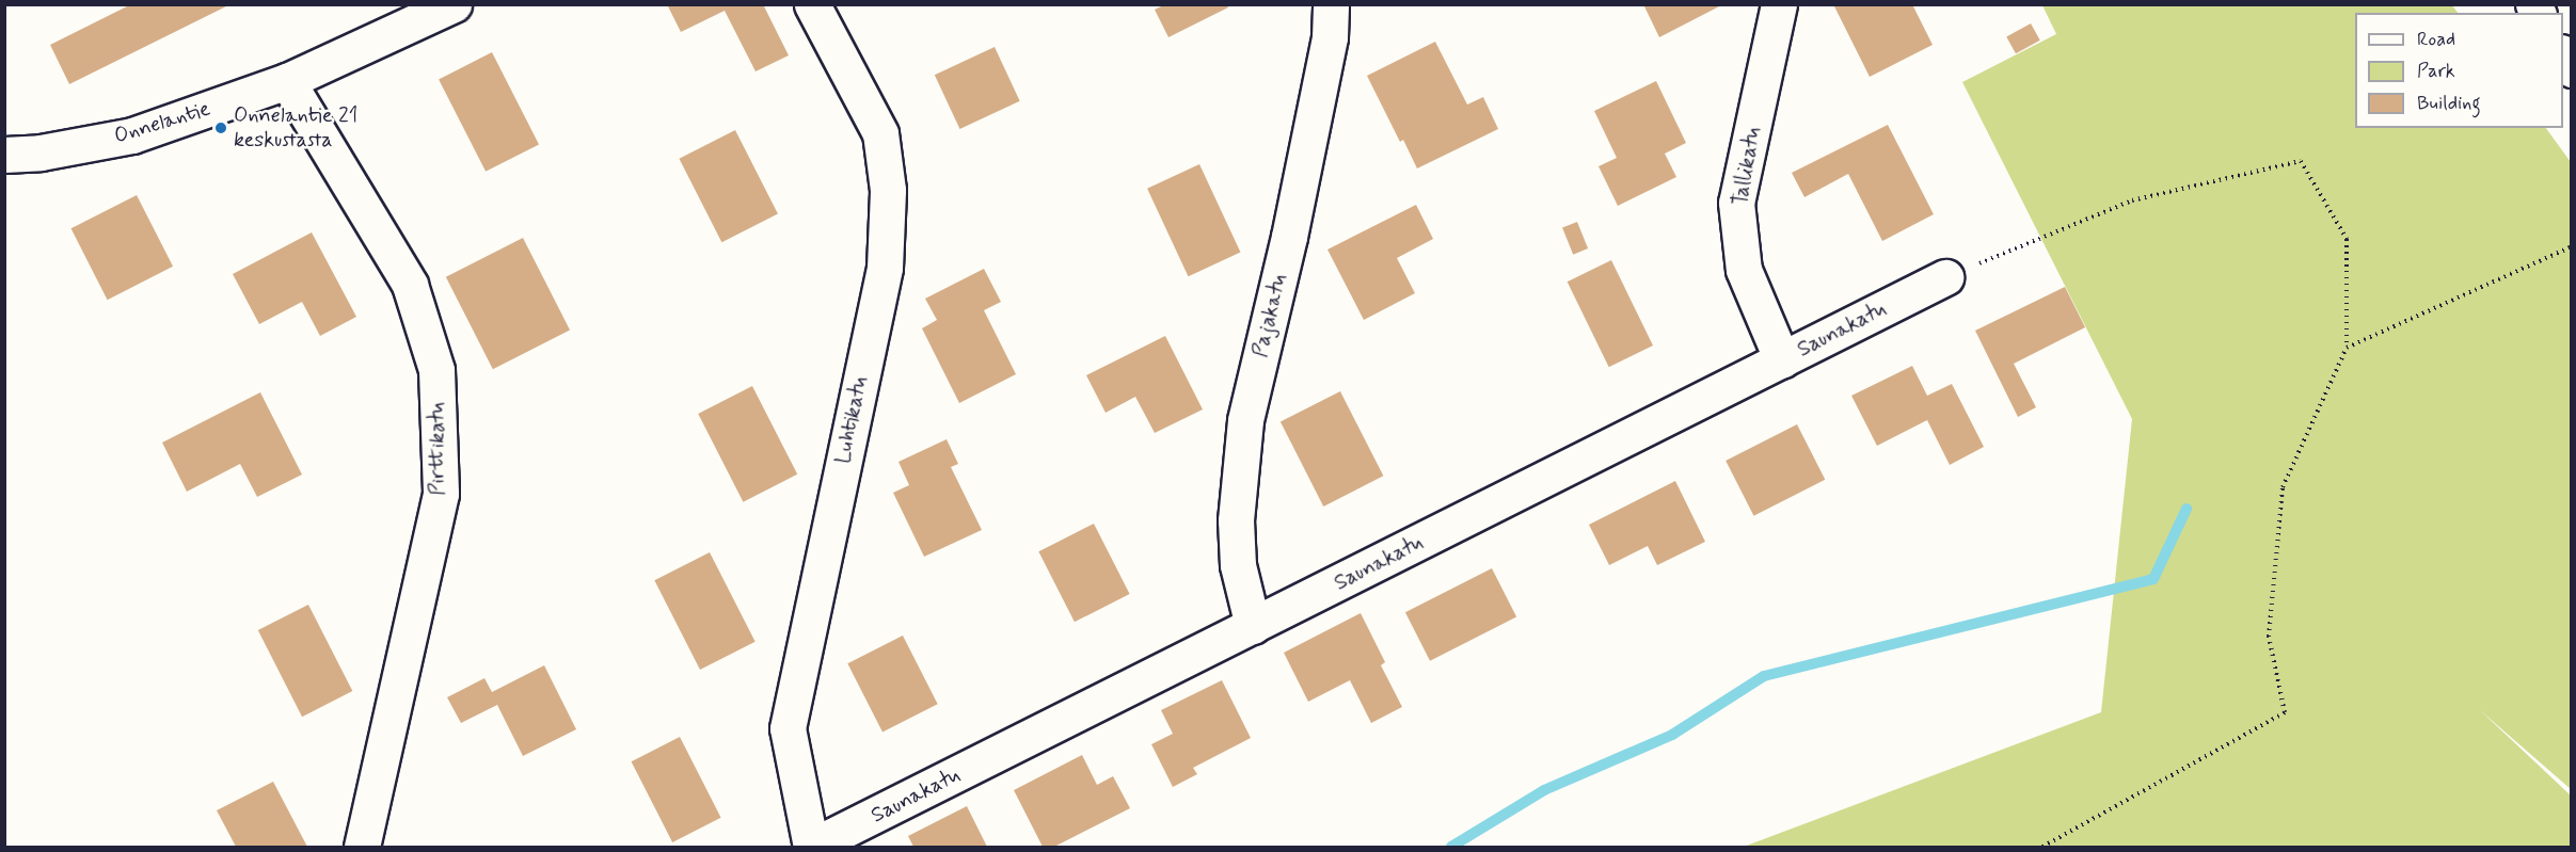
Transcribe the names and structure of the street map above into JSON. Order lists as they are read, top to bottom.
{
  "streets": {
    "street": [
      "Onnelantie",
      "Tallikatu",
      "Pajakatu",
      "Saunakatu",
      "Luhtikatu",
      "Pirttikatu"
    ]
  },
  "crossings": [
    ["Onnelantie", "Pirttikatu"],
    ["Tallikatu", "Saunakatu"],
    ["Pajakatu", "Saunakatu"],
    ["Saunakatu", "Luhtikatu"]
  ],
  "places": ["Onnelantie 21 keskustasta"],
  "legend": ["Road", "Park", "Building"]
}
